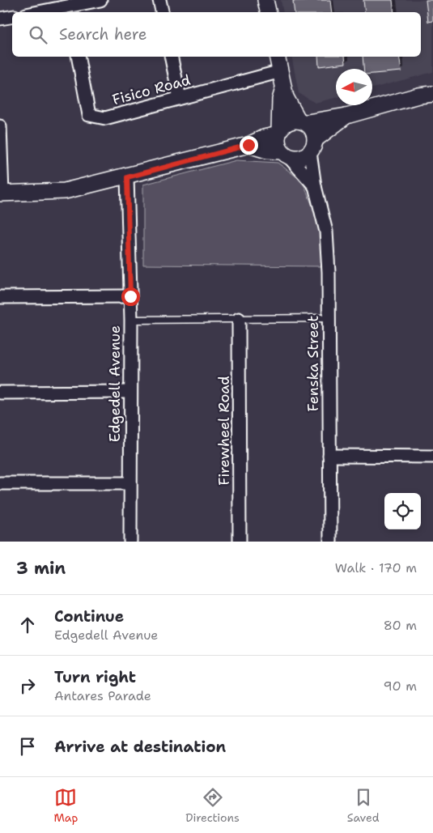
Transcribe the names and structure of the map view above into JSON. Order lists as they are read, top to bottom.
{
  "streets": {
    "street": [
      "Fisico Road",
      "Fenska Street",
      "Edgedell Avenue",
      "Firewheel Road"
    ]
  },
  "north": "left",
  "page": {
    "search": "Search here",
    "heading": ["3 min", "Walk · 170 m"],
    "list": [
      ["Continue", "Edgedell Avenue", "80 m"],
      ["Turn right", "Antares Parade", "90 m"],
      "Arrive at destination"
    ],
    "nav": ["Map", "Directions", "Saved"]
  }
}
